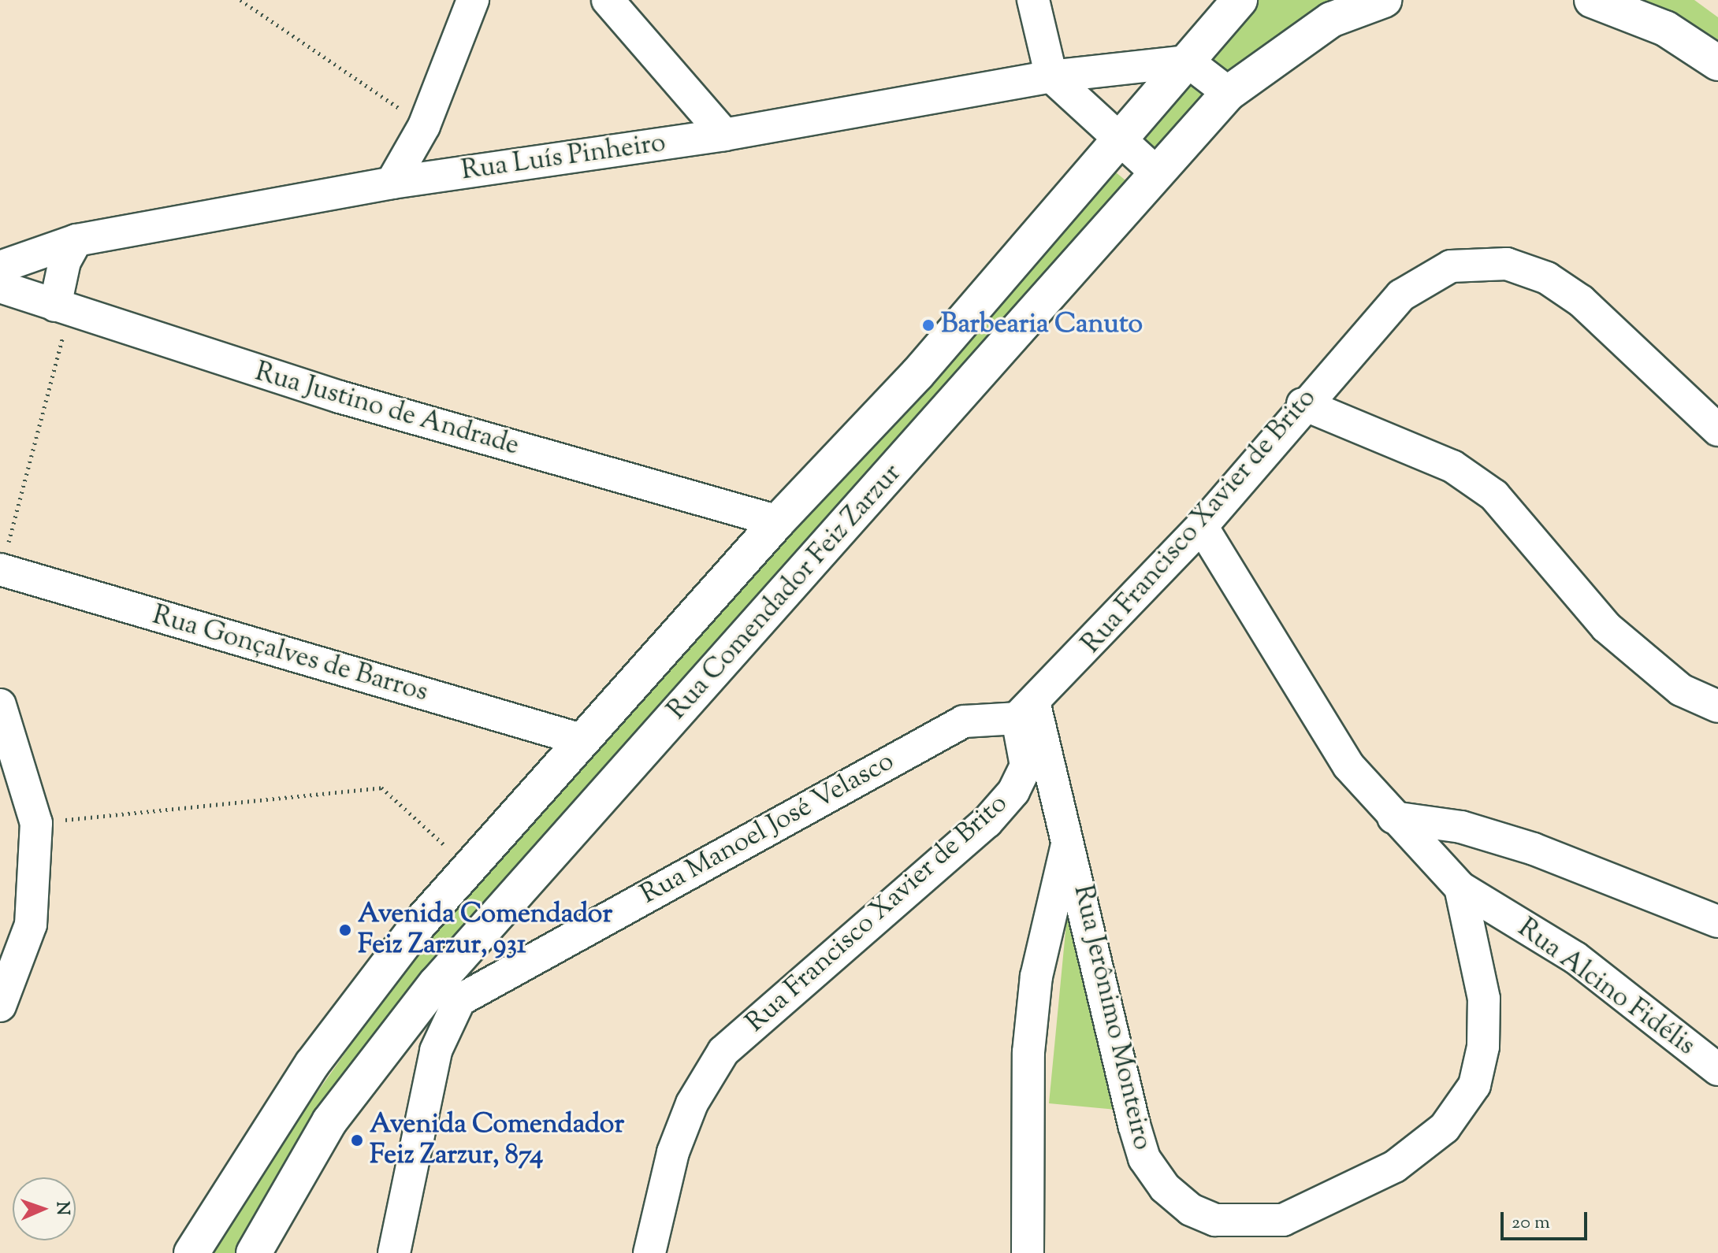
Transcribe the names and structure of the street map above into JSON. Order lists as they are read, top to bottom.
{
  "streets": {
    "main road": ["Rua Comendador Feiz Zarzur"],
    "street": [
      "Rua Luís Pinheiro",
      "Rua Justino de Andrade",
      "Rua Francisco Xavier de Brito",
      "Rua Gonçalves de Barros",
      "Rua Manoel José Velasco",
      "Rua Alcino Fidélis",
      "Rua Jerônimo Monteiro"
    ]
  },
  "crossings": [
    ["Rua Luís Pinheiro", "Rua Comendador Feiz Zarzur"],
    ["Rua Justino de Andrade", "Rua Comendador Feiz Zarzur"],
    ["Rua Francisco Xavier de Brito", "Rua Manoel José Velasco"],
    ["Rua Francisco Xavier de Brito", "Rua Jerônimo Monteiro"],
    ["Rua Comendador Feiz Zarzur", "Rua Gonçalves de Barros"],
    ["Rua Comendador Feiz Zarzur", "Rua Manoel José Velasco"],
    ["Rua Manoel José Velasco", "Rua Jerônimo Monteiro"],
    ["Rua Alcino Fidélis", "Rua Jerônimo Monteiro"]
  ],
  "places": ["Barbearia Canuto", "Avenida Comendador Feiz Zarzur, 931", "Avenida Comendador Feiz Zarzur, 874"],
  "scale_bar": "20 m",
  "north": "right"
}
